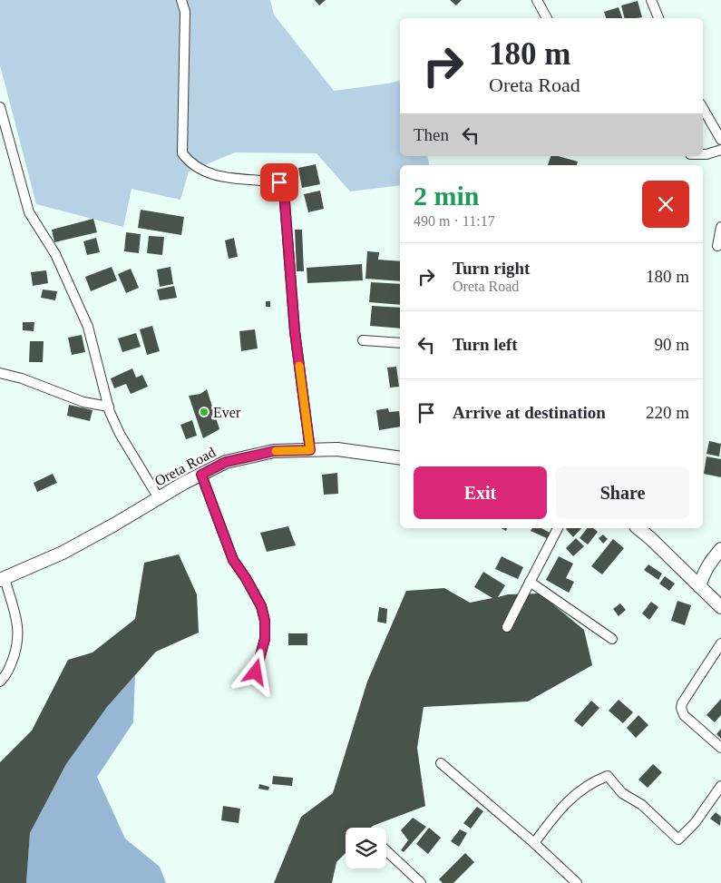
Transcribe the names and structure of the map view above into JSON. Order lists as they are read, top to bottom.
{
  "streets": {
    "street": ["Oreta Road"]
  },
  "places": ["Ever"],
  "page": {
    "turn": ["180 m", "Oreta Road"],
    "then": "Then",
    "heading": ["2 min", "490 m · 11:17"],
    "list": [
      {
        "name": "Turn right",
        "note": "Oreta Road",
        "value": "180 m"
      },
      {
        "name": "Turn left",
        "value": "90 m"
      },
      {
        "name": "Arrive at destination",
        "value": "220 m"
      }
    ],
    "buttons": ["Exit", "Share"]
  }
}
